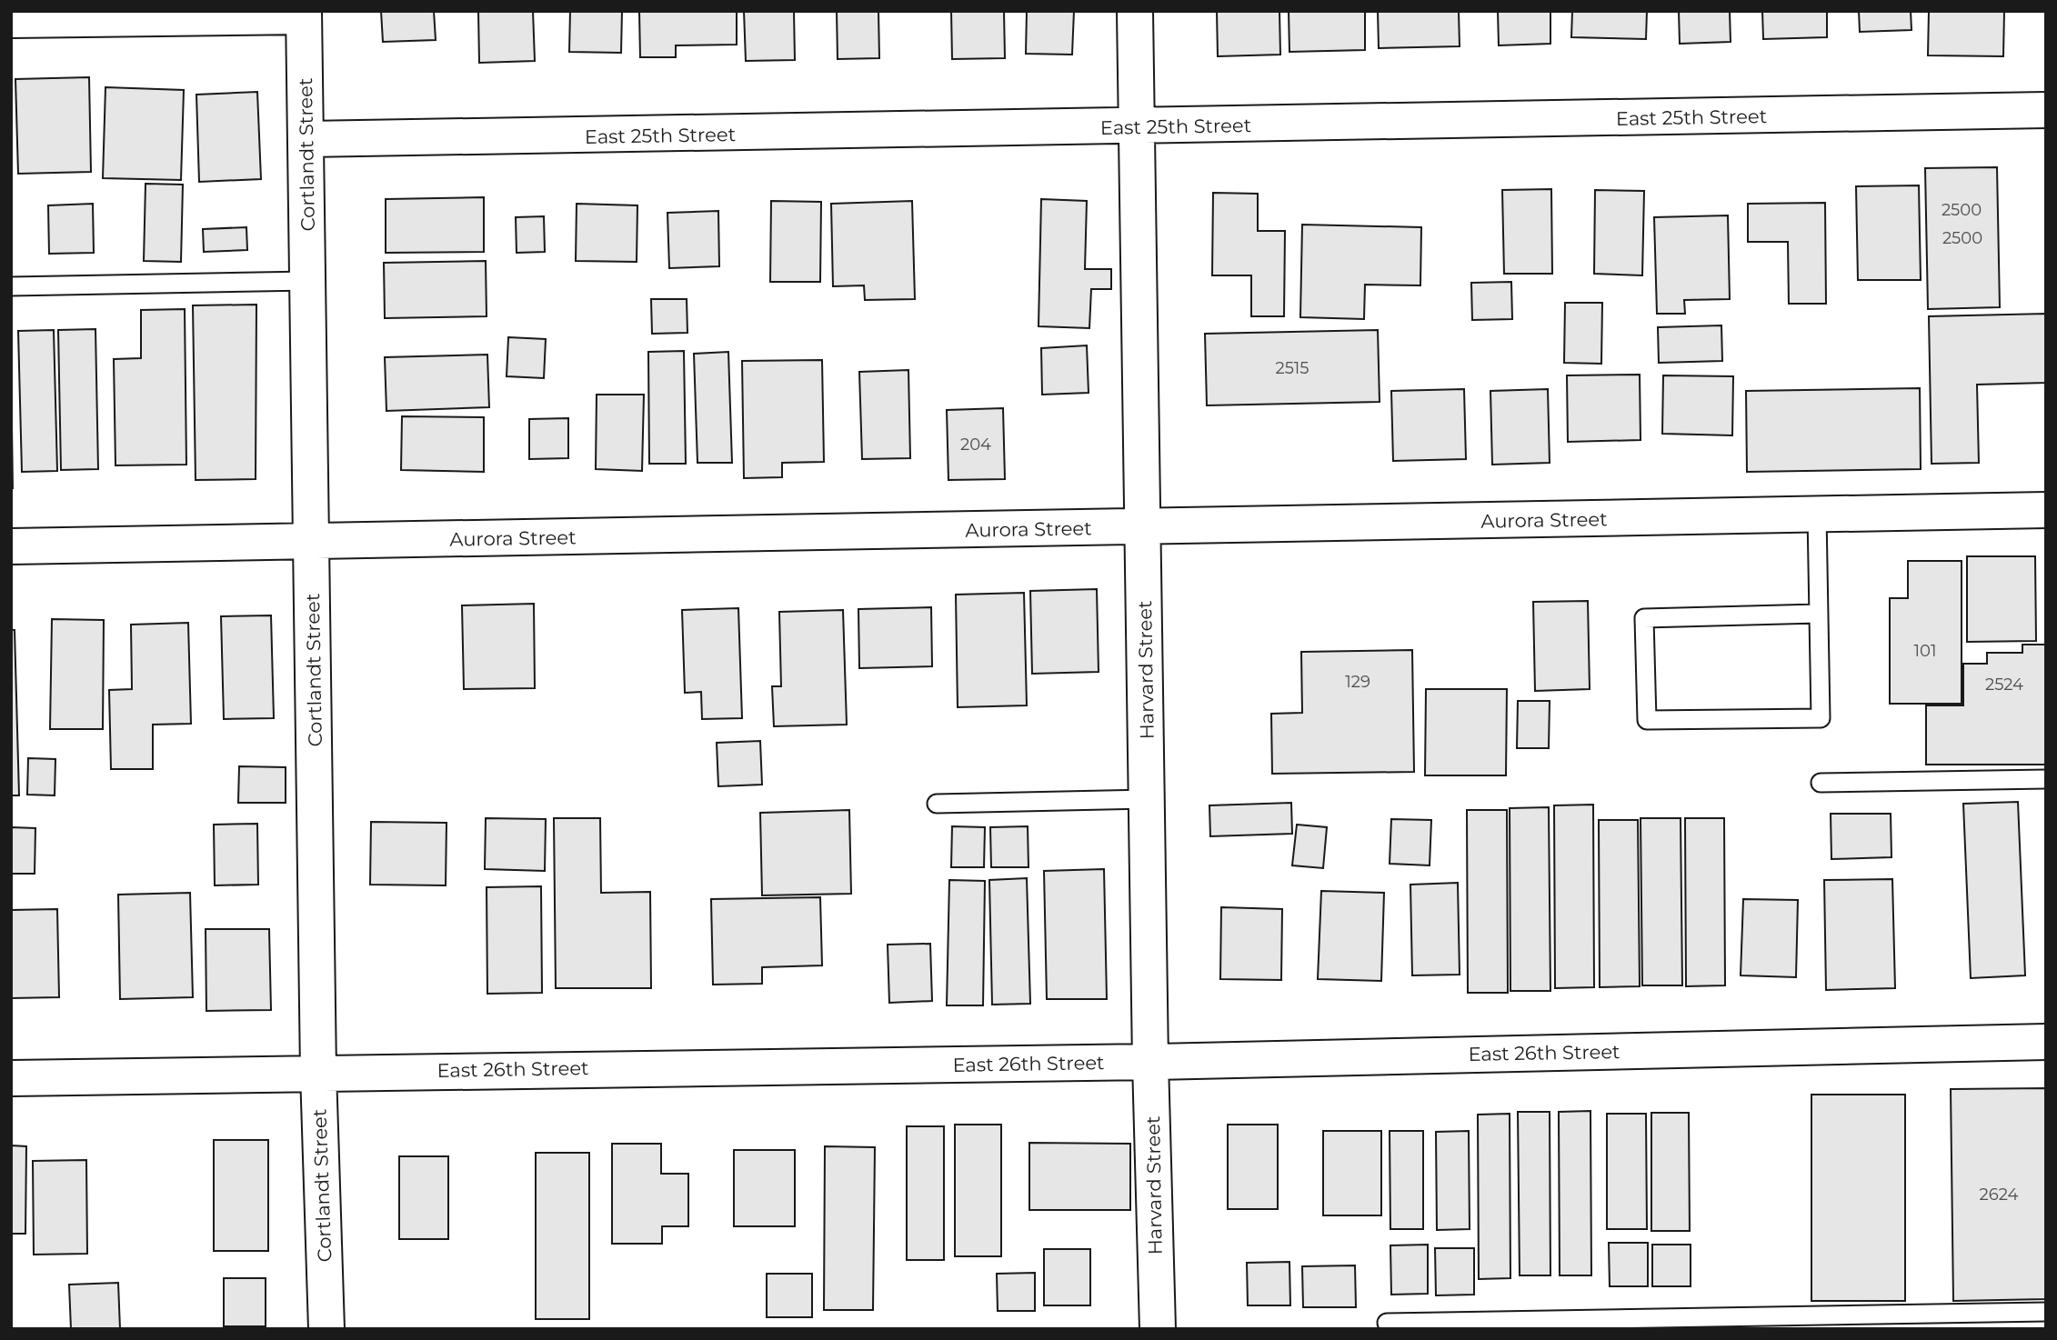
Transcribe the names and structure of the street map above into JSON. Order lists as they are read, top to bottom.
{
  "streets": {
    "street": [
      "East 25th Street",
      "Cortlandt Street",
      "Aurora Street",
      "Harvard Street",
      "East 26th Street"
    ]
  },
  "crossings": [
    ["East 25th Street", "Cortlandt Street"],
    ["East 25th Street", "Harvard Street"],
    ["Cortlandt Street", "Aurora Street"],
    ["Cortlandt Street", "East 26th Street"],
    ["Aurora Street", "Harvard Street"],
    ["Harvard Street", "East 26th Street"]
  ],
  "house_numbers": [
    "2500",
    "2500",
    "2515",
    "204",
    "101",
    "129",
    "2524",
    "2624"
  ]
}
